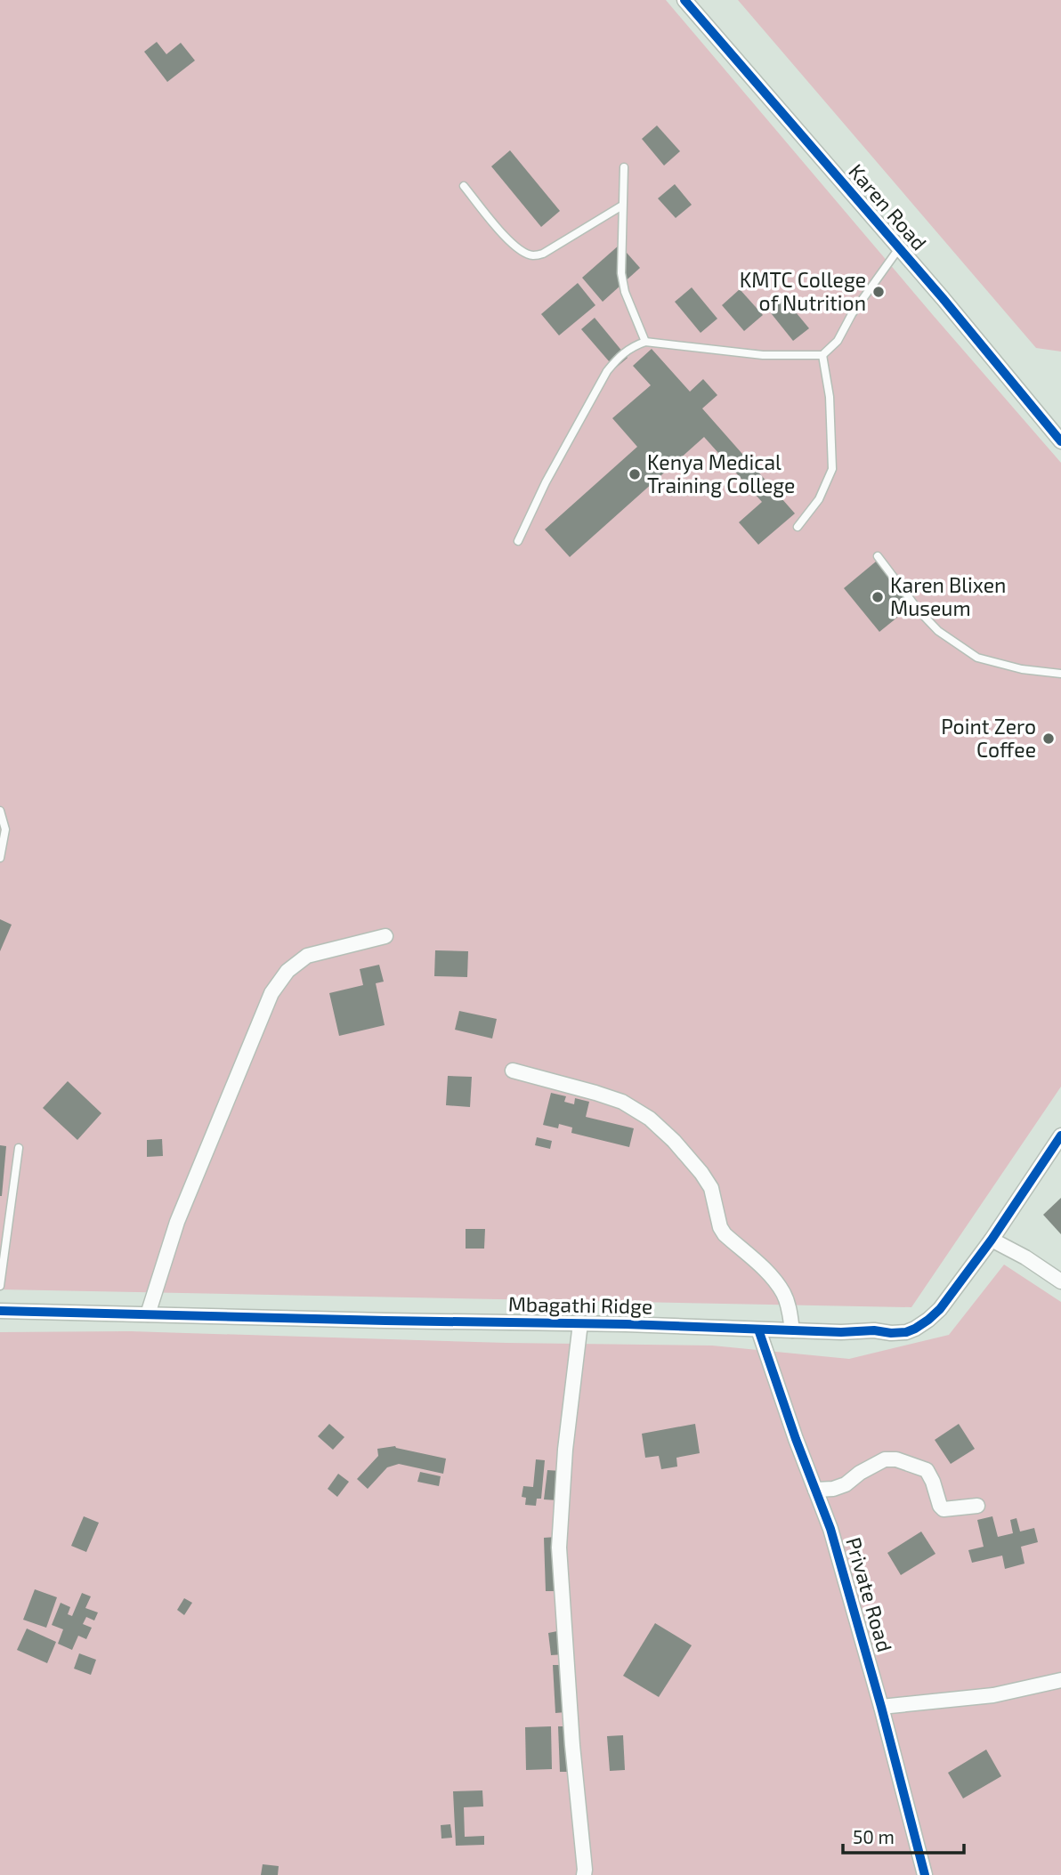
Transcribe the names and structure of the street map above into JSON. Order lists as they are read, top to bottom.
{
  "streets": {
    "street": ["Karen Road", "Mbagathi Ridge", "Private Road"]
  },
  "crossings": [
    ["Mbagathi Ridge", "Private Road"]
  ],
  "places": [
    "KMTC College of Nutrition",
    "Kenya Medical Training College",
    "Karen Blixen Museum",
    "Point Zero Coffee"
  ],
  "scale_bar": "50 m"
}
